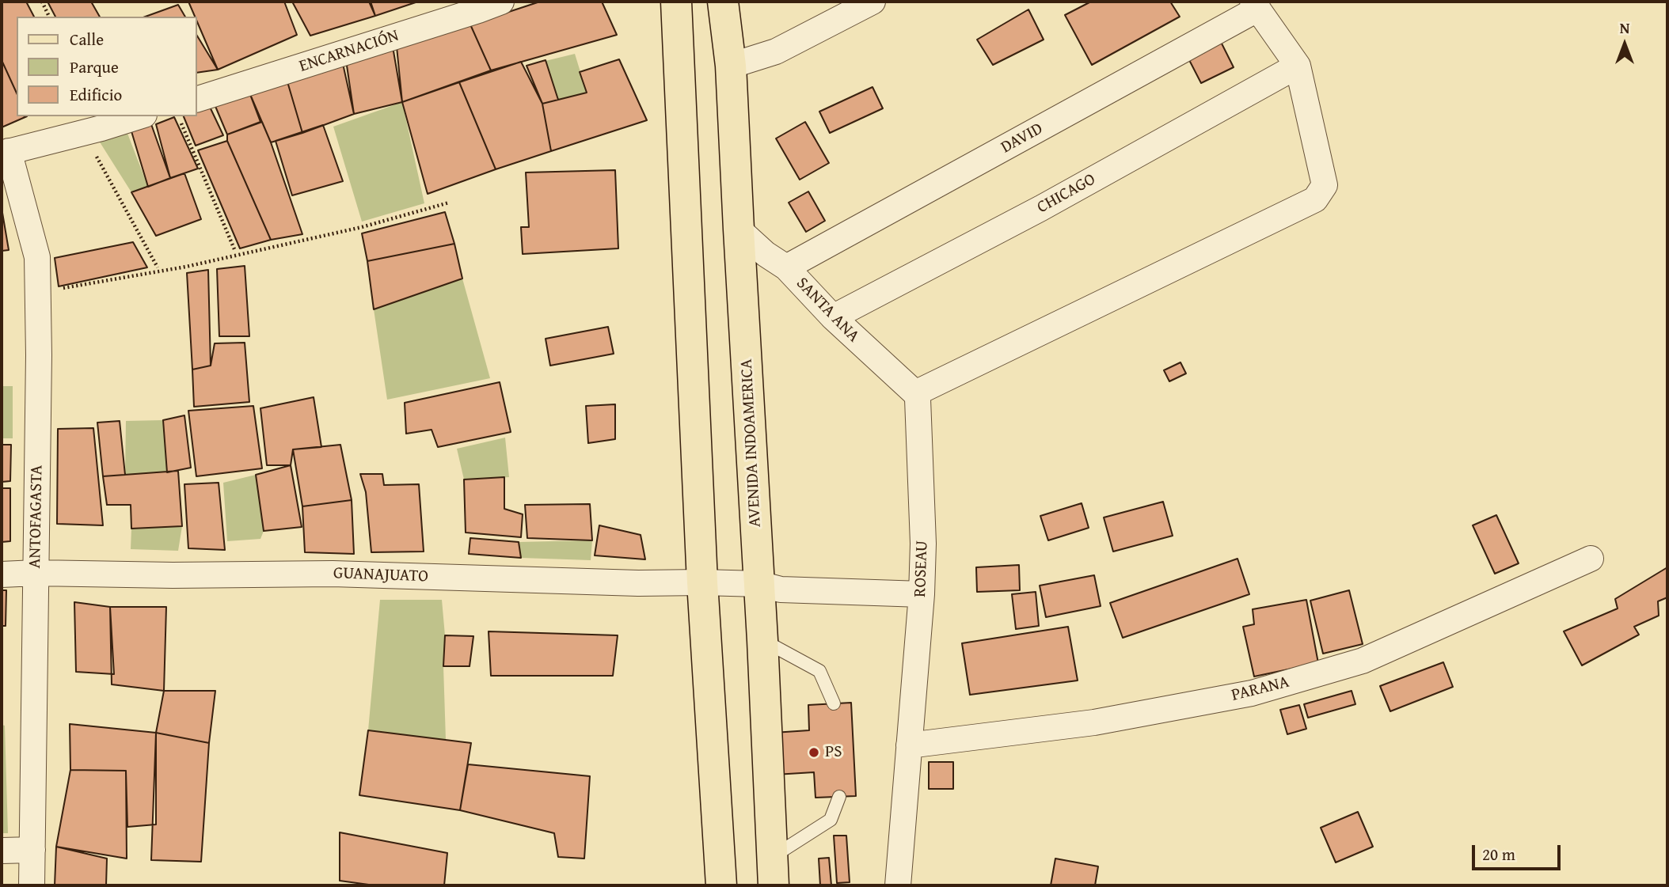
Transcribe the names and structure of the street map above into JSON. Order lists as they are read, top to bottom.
{
  "streets": {
    "main road": ["AVENIDA INDOAMERICA"],
    "street": [
      "ENCARNACIÓN",
      "DAVID",
      "CHICAGO",
      "SANTA ANA",
      "ANTOFAGASTA",
      "ROSEAU",
      "GUANAJUATO",
      "PARANA"
    ]
  },
  "crossings": [
    ["DAVID", "SANTA ANA"],
    ["CHICAGO", "SANTA ANA"],
    ["SANTA ANA", "AVENIDA INDOAMERICA"],
    ["SANTA ANA", "ROSEAU"],
    ["AVENIDA INDOAMERICA", "GUANAJUATO"],
    ["ANTOFAGASTA", "GUANAJUATO"],
    ["ROSEAU", "GUANAJUATO"],
    ["ROSEAU", "PARANA"]
  ],
  "places": ["PS"],
  "legend": ["Calle", "Parque", "Edificio"],
  "scale_bar": "20 m",
  "north": "top"
}
